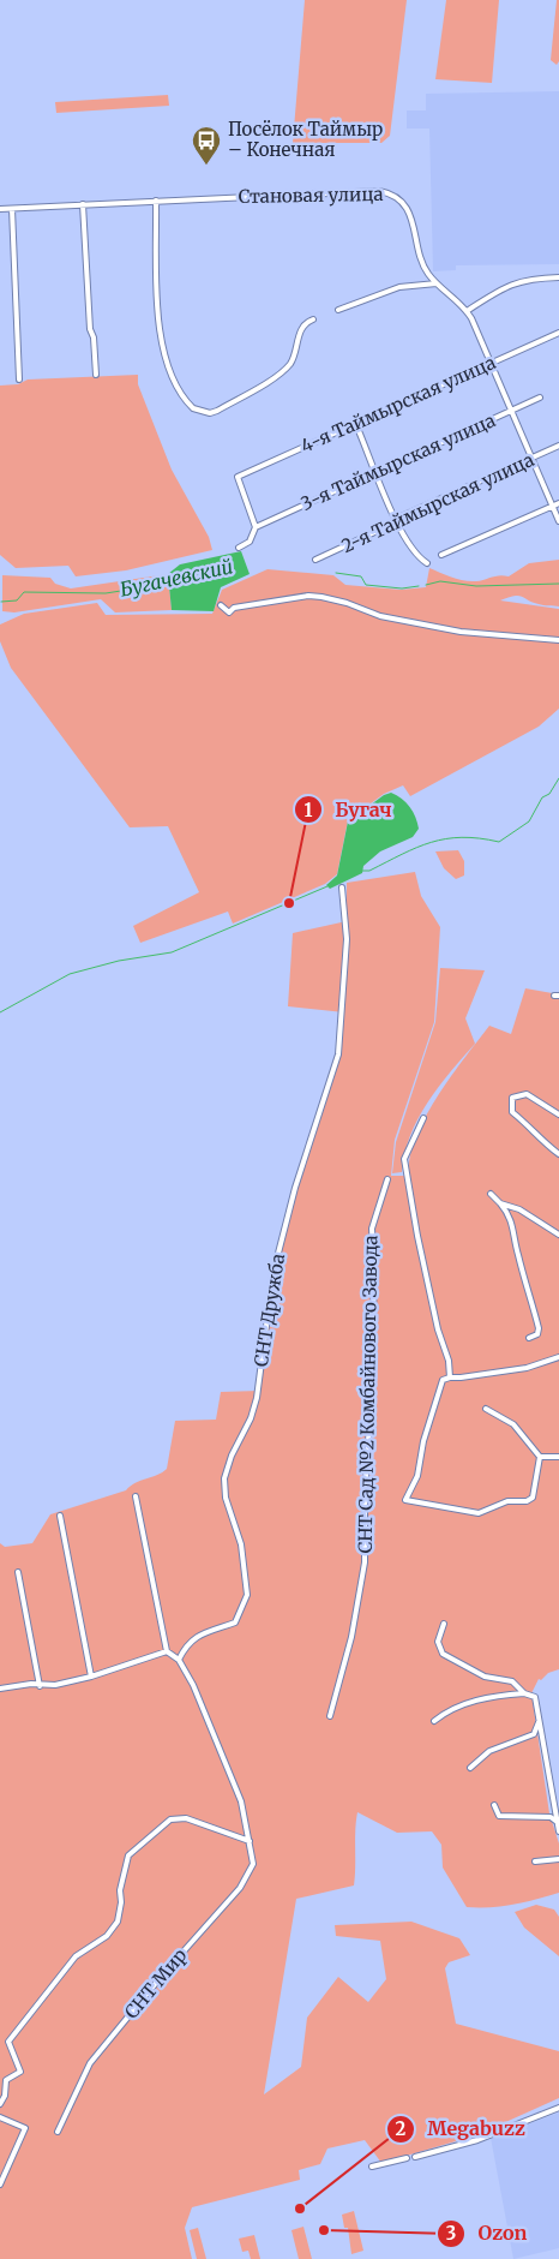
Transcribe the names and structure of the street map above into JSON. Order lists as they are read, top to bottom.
{
  "streets": {
    "street": [
      "Становая улица",
      "4-я Таймырская улица",
      "3-я Таймырская улица",
      "2-я Таймырская улица",
      "СНТ Дружба",
      "СНТ Сад №2 Комбайнового Завода",
      "СНТ Мир"
    ]
  },
  "crossings": [
    ["Становая улица", "4-я Таймырская улица"],
    ["Становая улица", "3-я Таймырская улица"],
    ["Становая улица", "2-я Таймырская улица"],
    ["4-я Таймырская улица", "3-я Таймырская улица"],
    ["СНТ Дружба", "СНТ Мир"]
  ],
  "water": ["Бугачевский"],
  "places": {
    "bus stop": ["Посёлок Таймыр – Конечная"],
    "other": ["Бугач", "Megabuzz", "Ozon"]
  }
}
